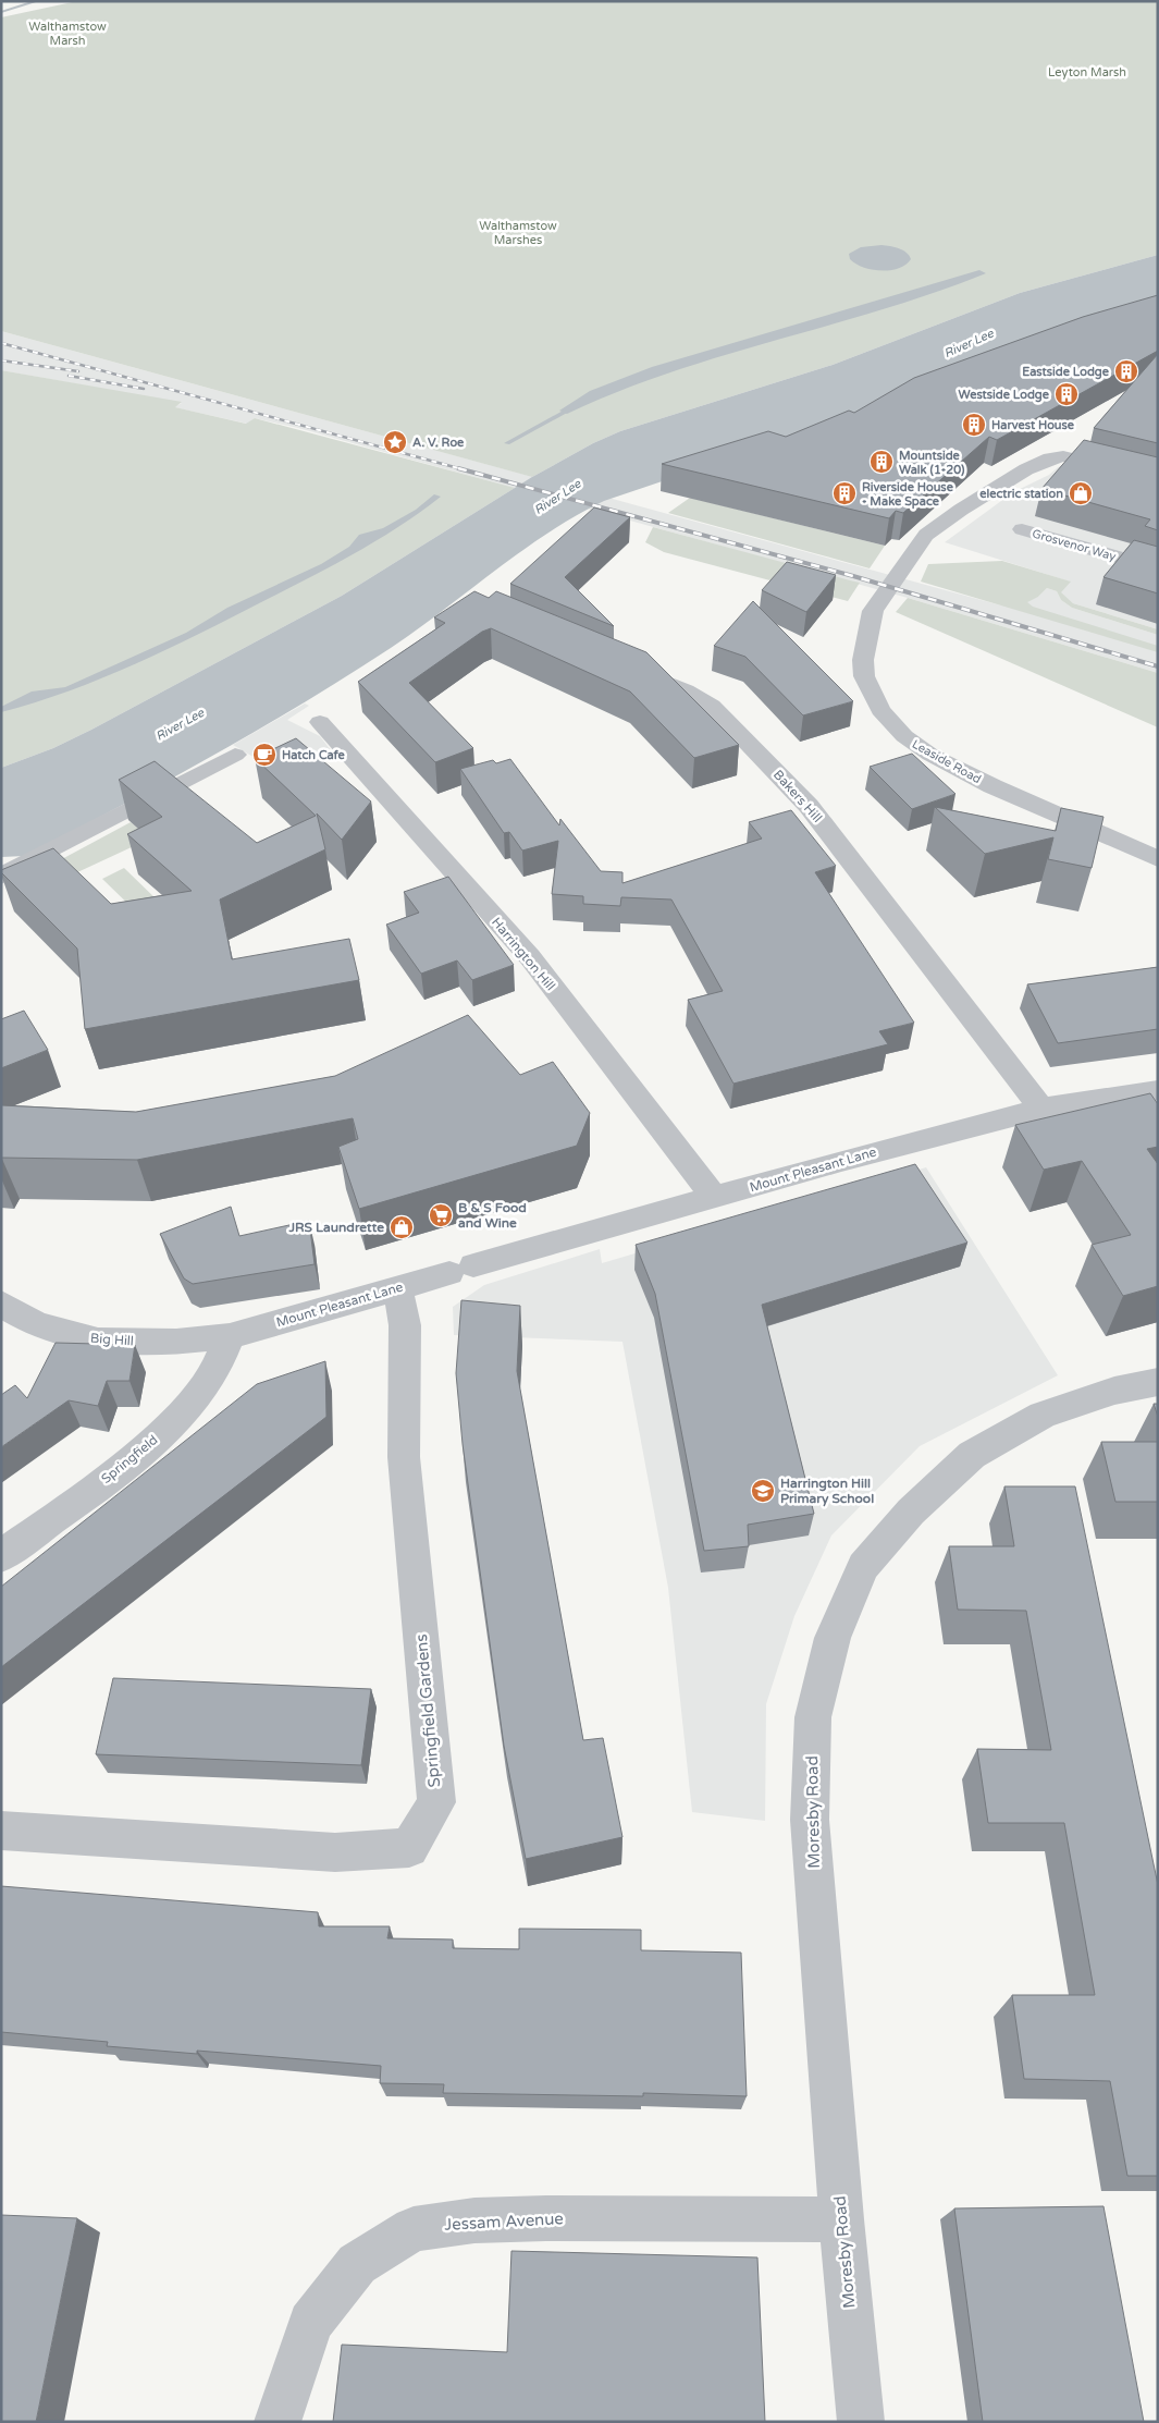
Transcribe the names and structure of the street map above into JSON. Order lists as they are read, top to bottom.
{
  "streets": {
    "street": [
      "Grosvenor Way",
      "Leaside Road",
      "Bakers Hill",
      "Harrington Hill",
      "Mount Pleasant Lane",
      "Big Hill",
      "Springfield",
      "Springfield Gardens",
      "Moresby Road",
      "Jessam Avenue"
    ]
  },
  "crossings": [
    ["Bakers Hill", "Mount Pleasant Lane"],
    ["Harrington Hill", "Mount Pleasant Lane"],
    ["Mount Pleasant Lane", "Big Hill"],
    ["Mount Pleasant Lane", "Springfield"],
    ["Mount Pleasant Lane", "Springfield Gardens"],
    ["Big Hill", "Springfield"],
    ["Moresby Road", "Jessam Avenue"]
  ],
  "water": ["River Lee"],
  "parks": ["Walthamstow Marsh", "Leyton Marsh", "Walthamstow Marshes"],
  "places": {
    "building": [
      "Eastside Lodge",
      "Westside Lodge",
      "Harvest House",
      "Mountside Walk (1-20)",
      "Riverside House - Make Space"
    ],
    "place": ["A. V. Roe"],
    "shop": ["electric station", "JRS Laundrette"],
    "cafe": ["Hatch Cafe"],
    "supermarket": ["B & S Food and Wine"],
    "school or university": ["Harrington Hill Primary School"]
  }
}
